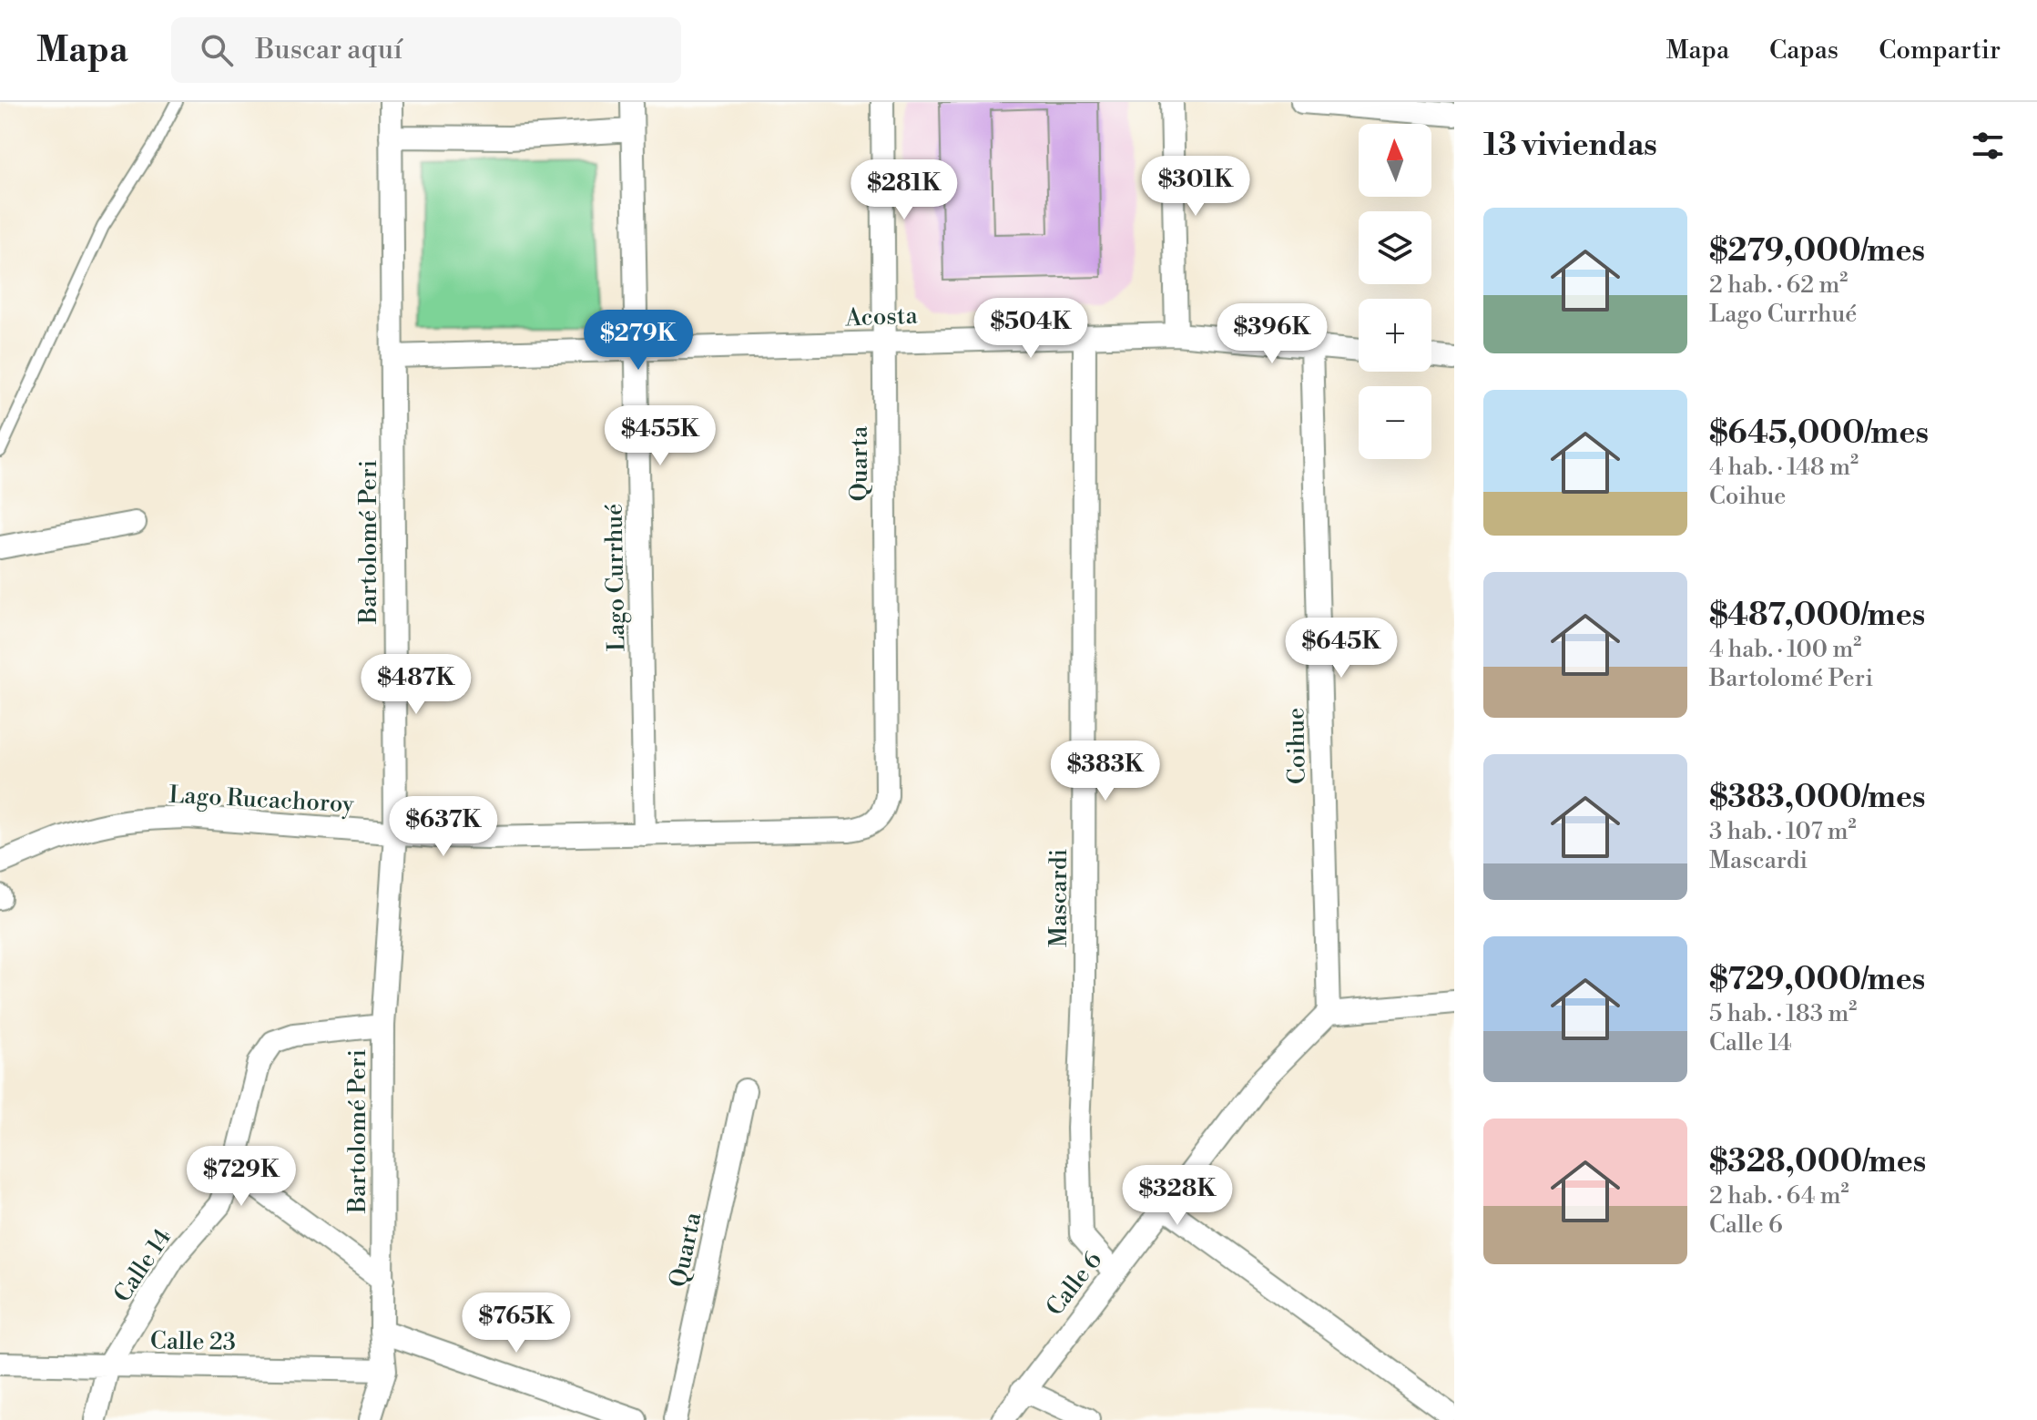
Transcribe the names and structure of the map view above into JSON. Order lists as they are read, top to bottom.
{
  "streets": {
    "street": [
      "Acosta",
      "Quarta",
      "Bartolomé Peri",
      "Lago Currhué",
      "Coihue",
      "Lago Rucachoroy",
      "Mascardi",
      "Calle 14",
      "Calle 6",
      "Calle 23"
    ]
  },
  "crossings": [
    ["Acosta", "Quarta"],
    ["Acosta", "Bartolomé Peri"],
    ["Acosta", "Lago Currhué"],
    ["Acosta", "Coihue"],
    ["Acosta", "Mascardi"],
    ["Quarta", "Lago Rucachoroy"],
    ["Bartolomé Peri", "Lago Rucachoroy"],
    ["Bartolomé Peri", "Calle 14"],
    ["Bartolomé Peri", "Calle 23"],
    ["Lago Currhué", "Lago Rucachoroy"],
    ["Coihue", "Calle 6"],
    ["Mascardi", "Calle 6"],
    ["Calle 14", "Calle 23"]
  ],
  "north": "top",
  "page": {
    "header": "Mapa",
    "search": "Buscar aquí",
    "nav": ["Mapa", "Capas", "Compartir"],
    "heading": "13 viviendas",
    "map_buttons": ["+", "−"],
    "price": [
      "$301K",
      "$281K",
      "$504K",
      "$396K",
      "$279K",
      "$455K",
      "$645K",
      "$487K",
      "$383K",
      "$637K",
      "$729K",
      "$328K",
      "$765K"
    ],
    "list": [
      {
        "name": "$279,000/mes",
        "note": "2 hab. · 62 m² · Lago Currhué"
      },
      {
        "name": "$645,000/mes",
        "note": "4 hab. · 148 m² · Coihue"
      },
      {
        "name": "$487,000/mes",
        "note": "4 hab. · 100 m² · Bartolomé Peri"
      },
      {
        "name": "$383,000/mes",
        "note": "3 hab. · 107 m² · Mascardi"
      },
      {
        "name": "$729,000/mes",
        "note": "5 hab. · 183 m² · Calle 14"
      },
      {
        "name": "$328,000/mes",
        "note": "2 hab. · 64 m² · Calle 6"
      }
    ]
  }
}
